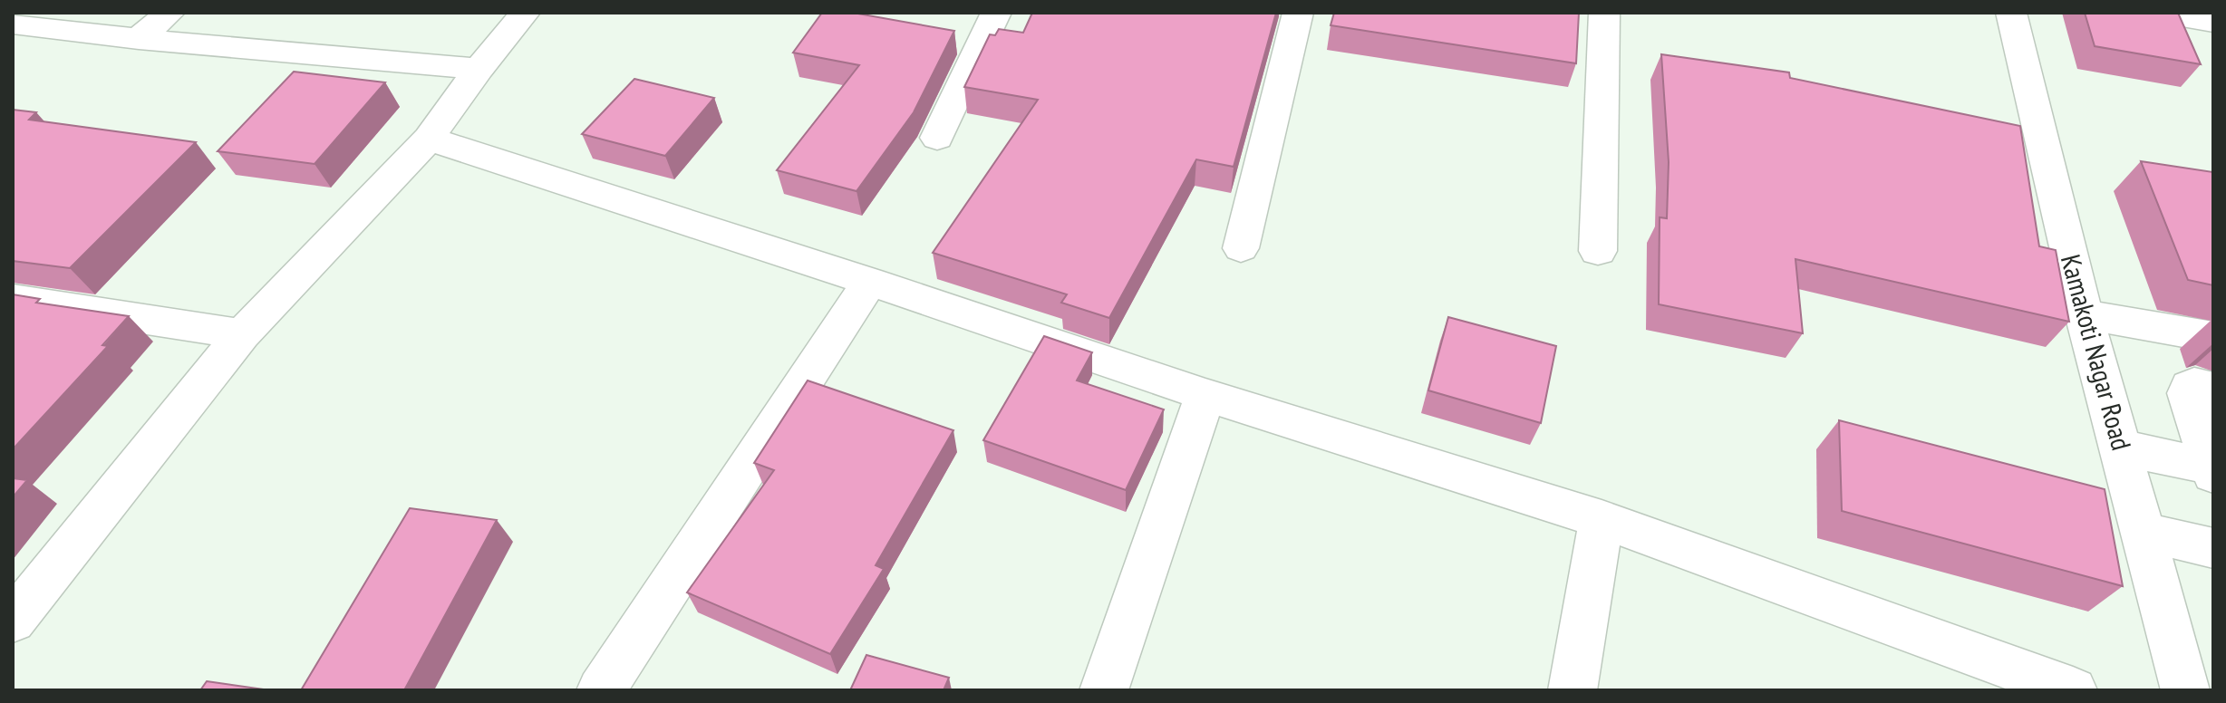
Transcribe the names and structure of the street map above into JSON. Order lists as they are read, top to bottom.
{
  "streets": {
    "street": ["Kamakoti Nagar Road"]
  }
}
